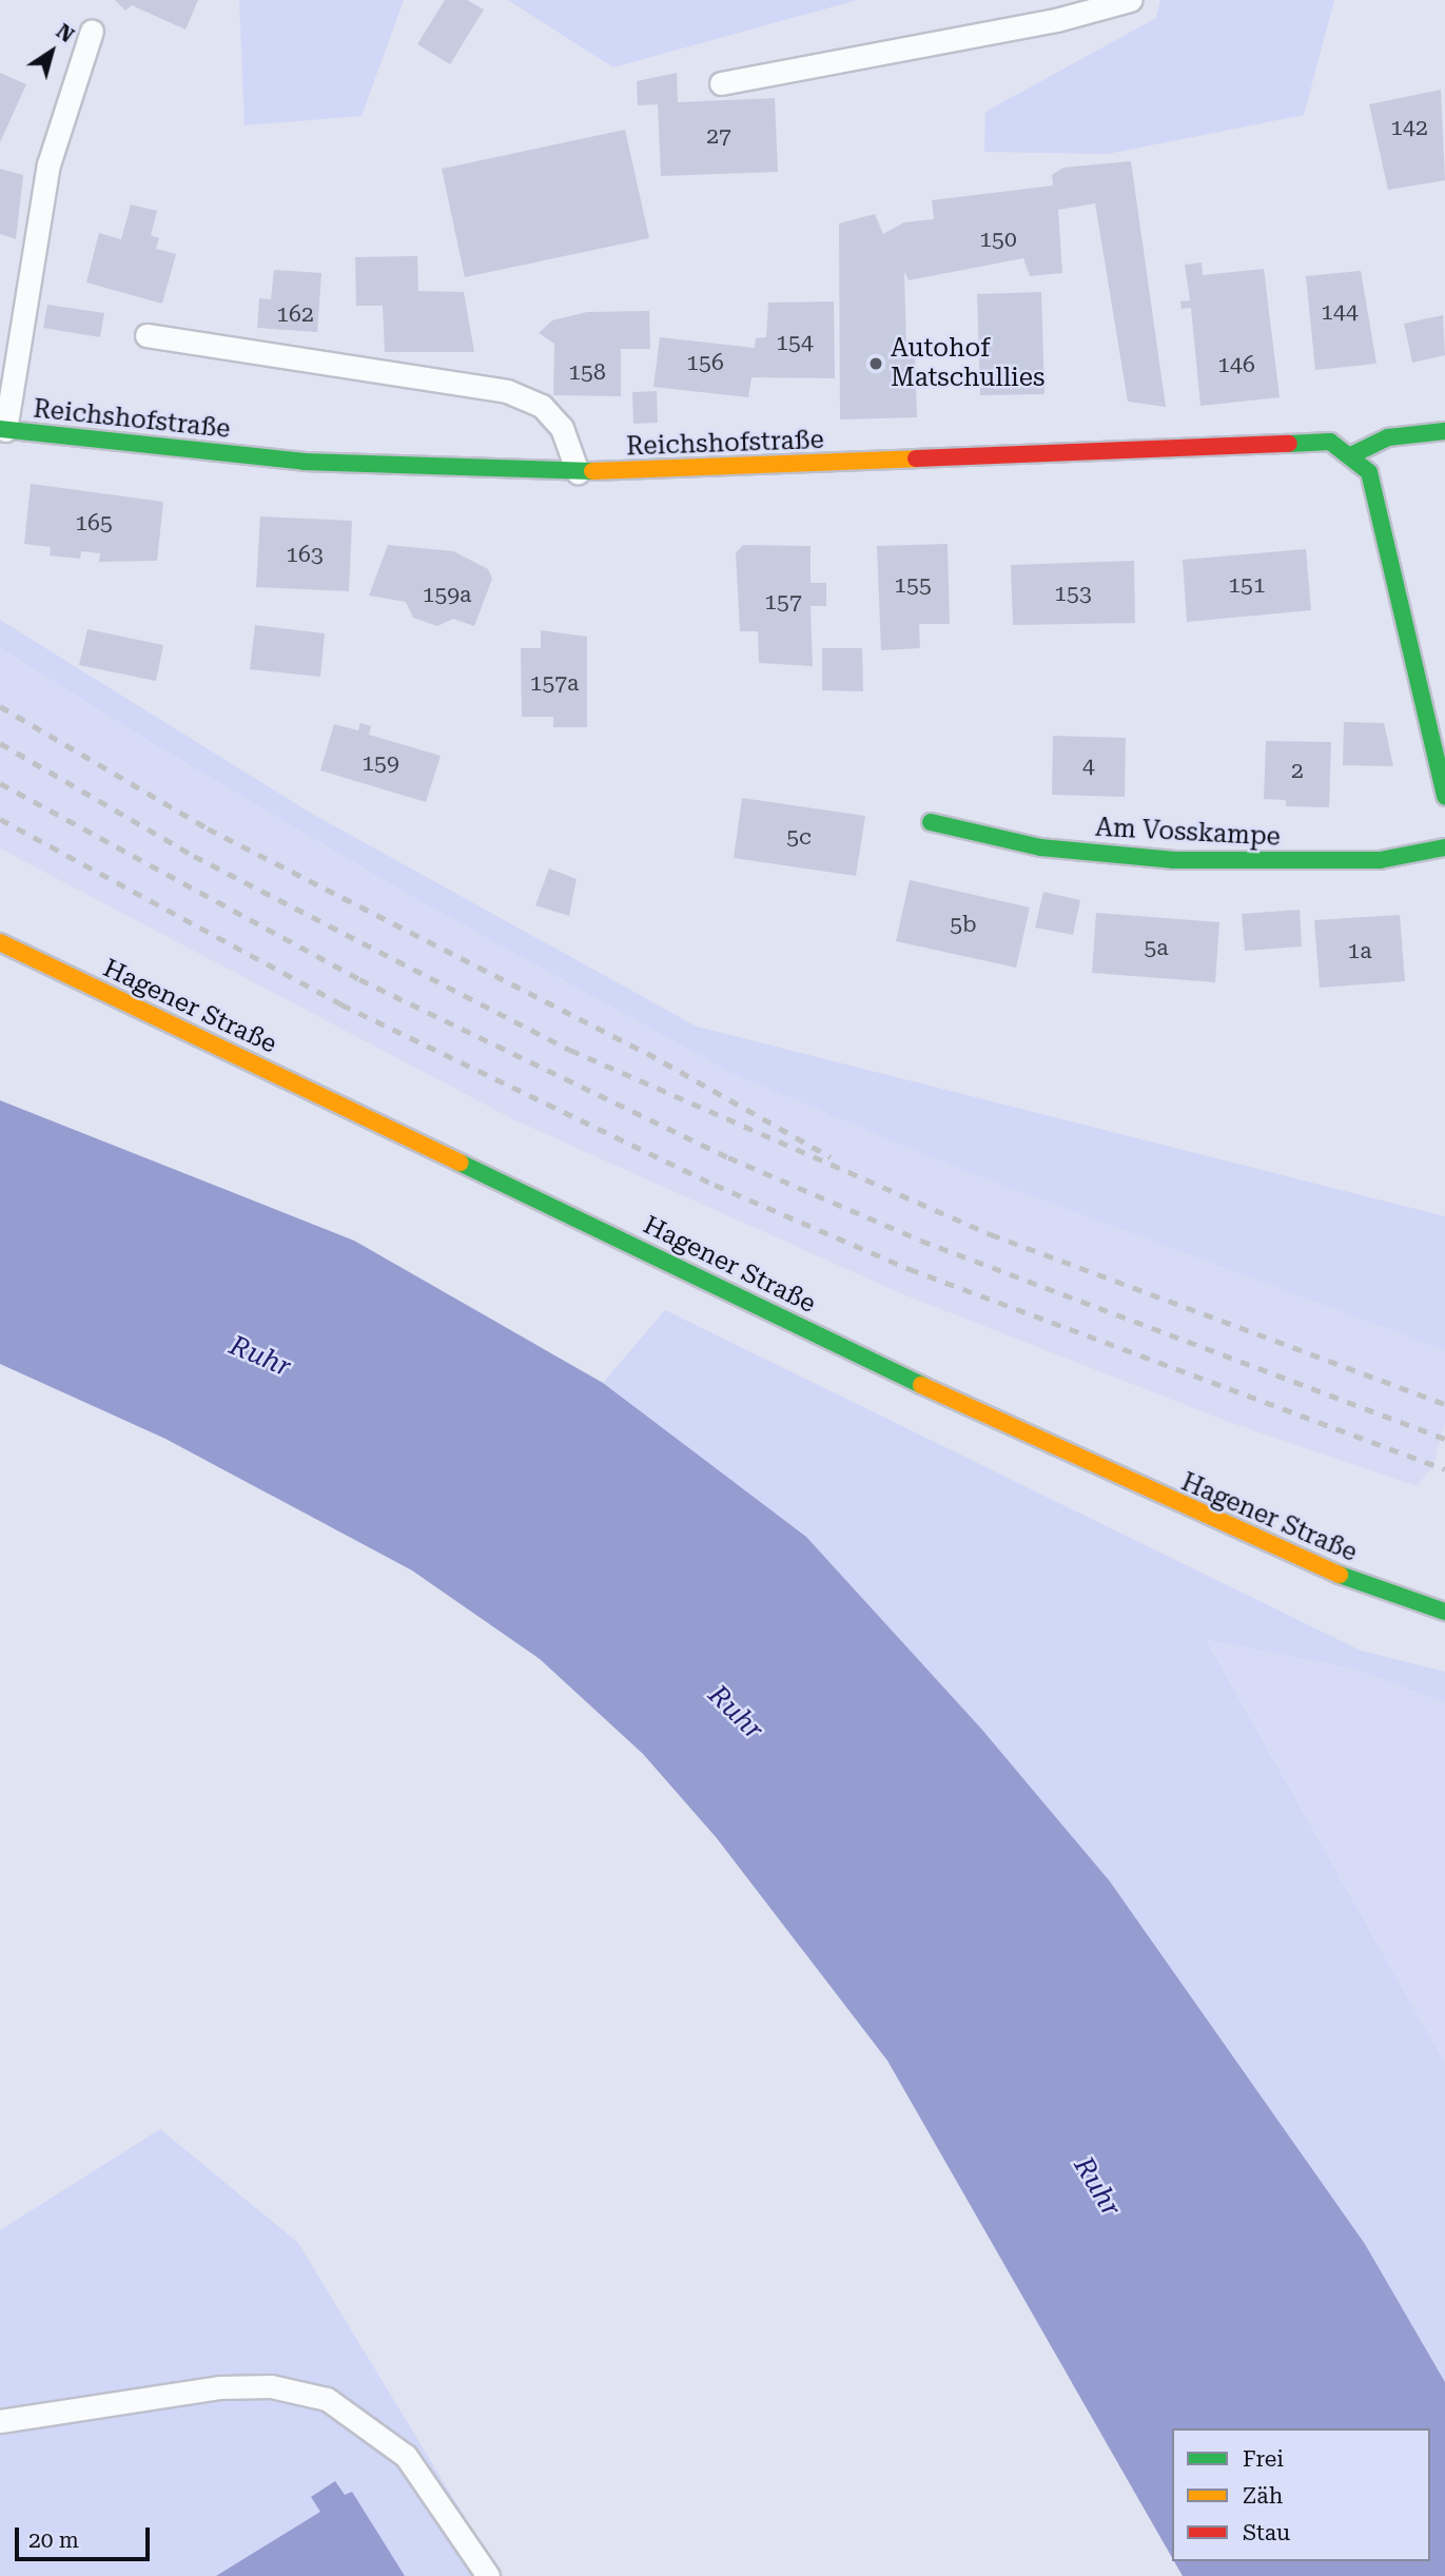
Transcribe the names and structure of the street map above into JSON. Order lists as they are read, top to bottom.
{
  "streets": {
    "street": ["Reichshofstraße", "Am Vosskampe", "Hagener Straße"]
  },
  "water": ["Ruhr"],
  "places": ["Autohof Matschullies"],
  "house_numbers": [
    "142",
    "27",
    "150",
    "144",
    "162",
    "154",
    "156",
    "146",
    "158",
    "165",
    "163",
    "155",
    "151",
    "153",
    "159a",
    "157",
    "157a",
    "159",
    "4",
    "2",
    "5c",
    "5b",
    "5a",
    "1a"
  ],
  "legend": ["Frei", "Zäh", "Stau"],
  "scale_bar": "20 m",
  "north": "top right"
}
